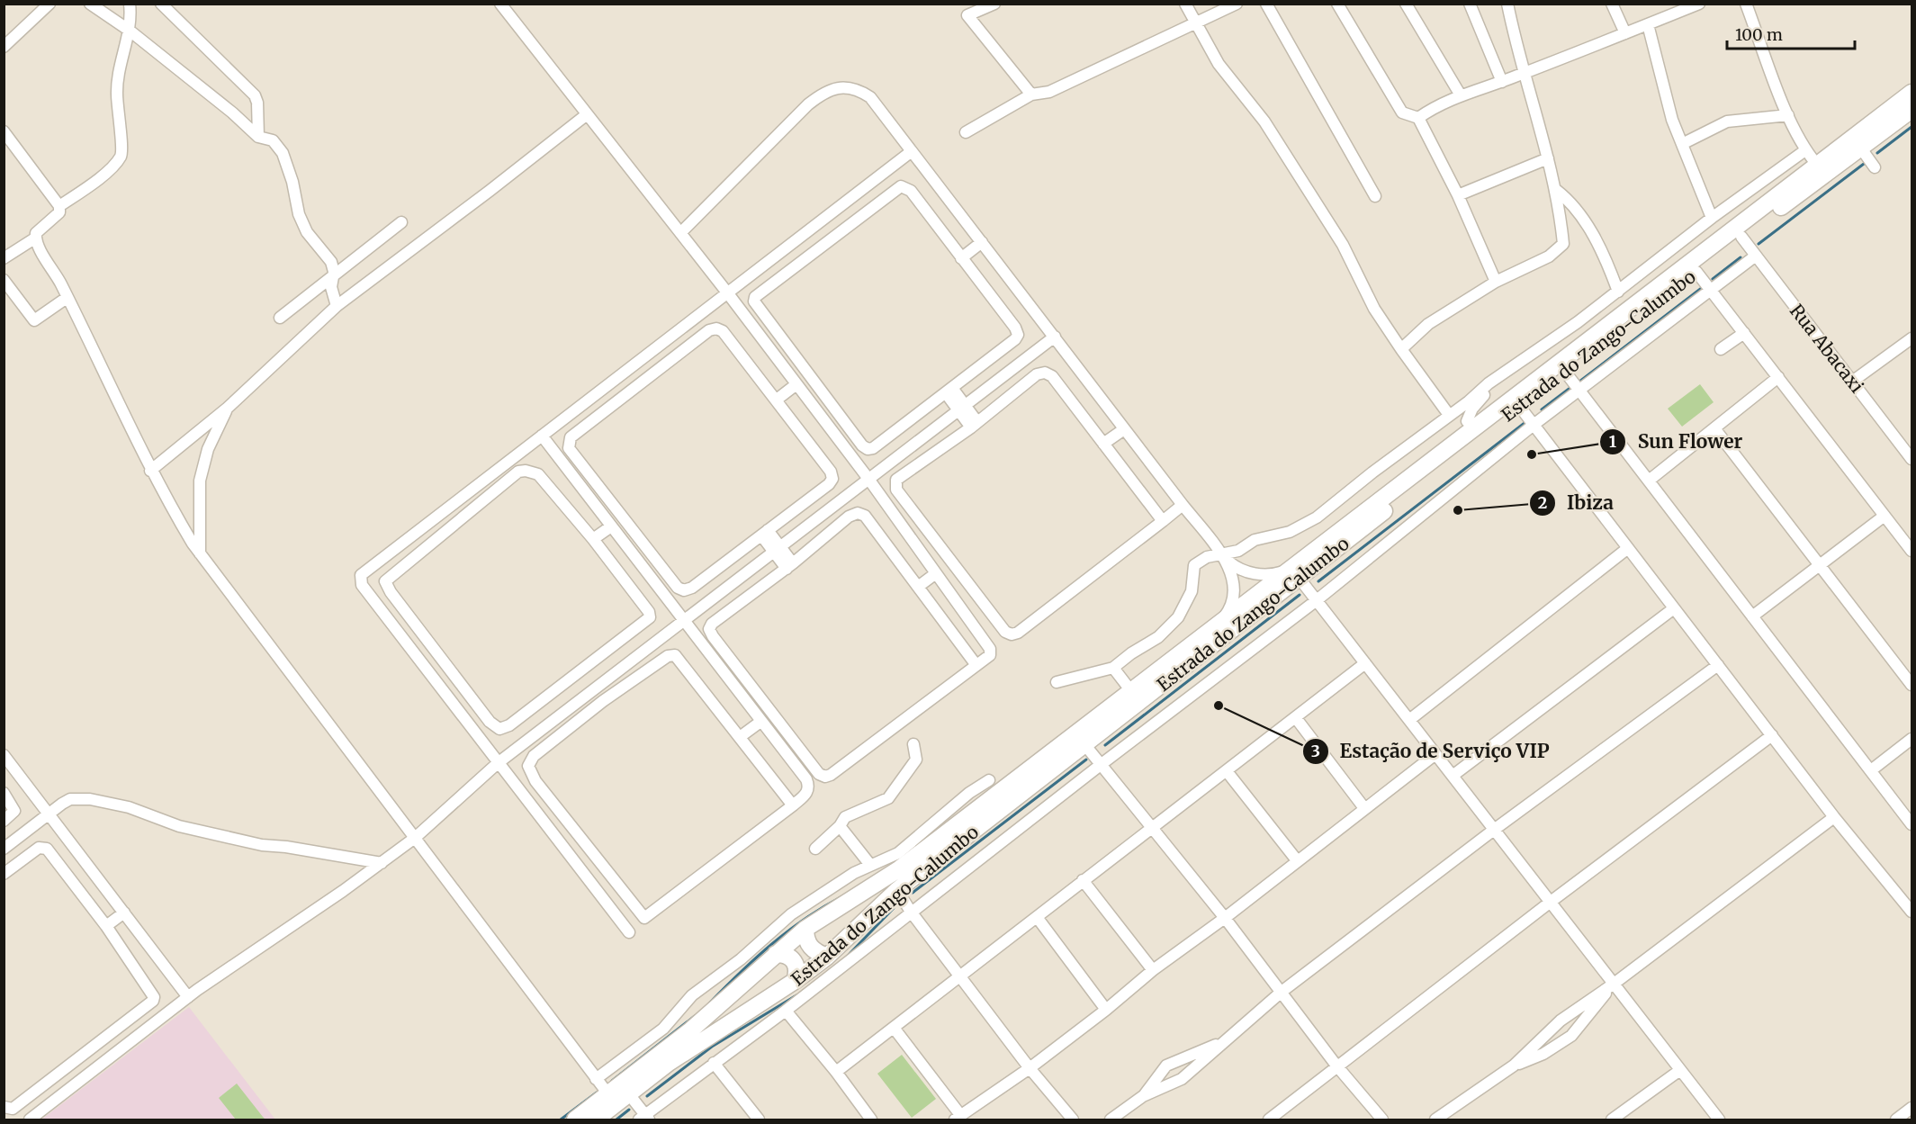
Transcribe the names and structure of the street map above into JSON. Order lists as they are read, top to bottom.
{
  "streets": {
    "main road": ["Estrada do Zango-Calumbo"],
    "street": ["Rua Abacaxi"]
  },
  "crossings": [
    ["Estrada do Zango-Calumbo", "Rua Abacaxi"]
  ],
  "places": ["Sun Flower", "Ibiza", "Estação de Serviço VIP"],
  "scale_bar": "100 m"
}
